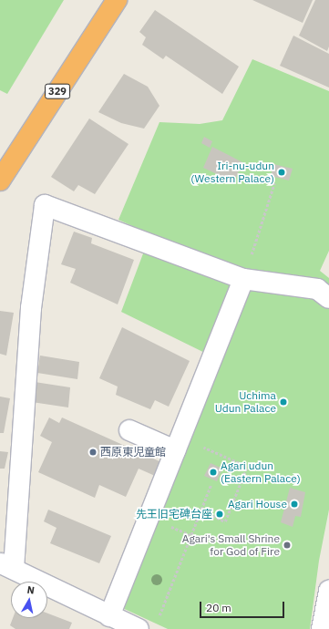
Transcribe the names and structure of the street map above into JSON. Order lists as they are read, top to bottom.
{
  "streets": {
    "highway": ["329"]
  },
  "places": [
    "Iri-nu-udun (Western Palace)",
    "Uchima Udun Palace",
    "西原東児童館",
    "Agari udun (Eastern Palace)",
    "Agari House",
    "先王旧宅碑台座",
    "Agari's Small Shrine for God of Fire"
  ],
  "scale_bar": "20 m",
  "north": "top"
}
